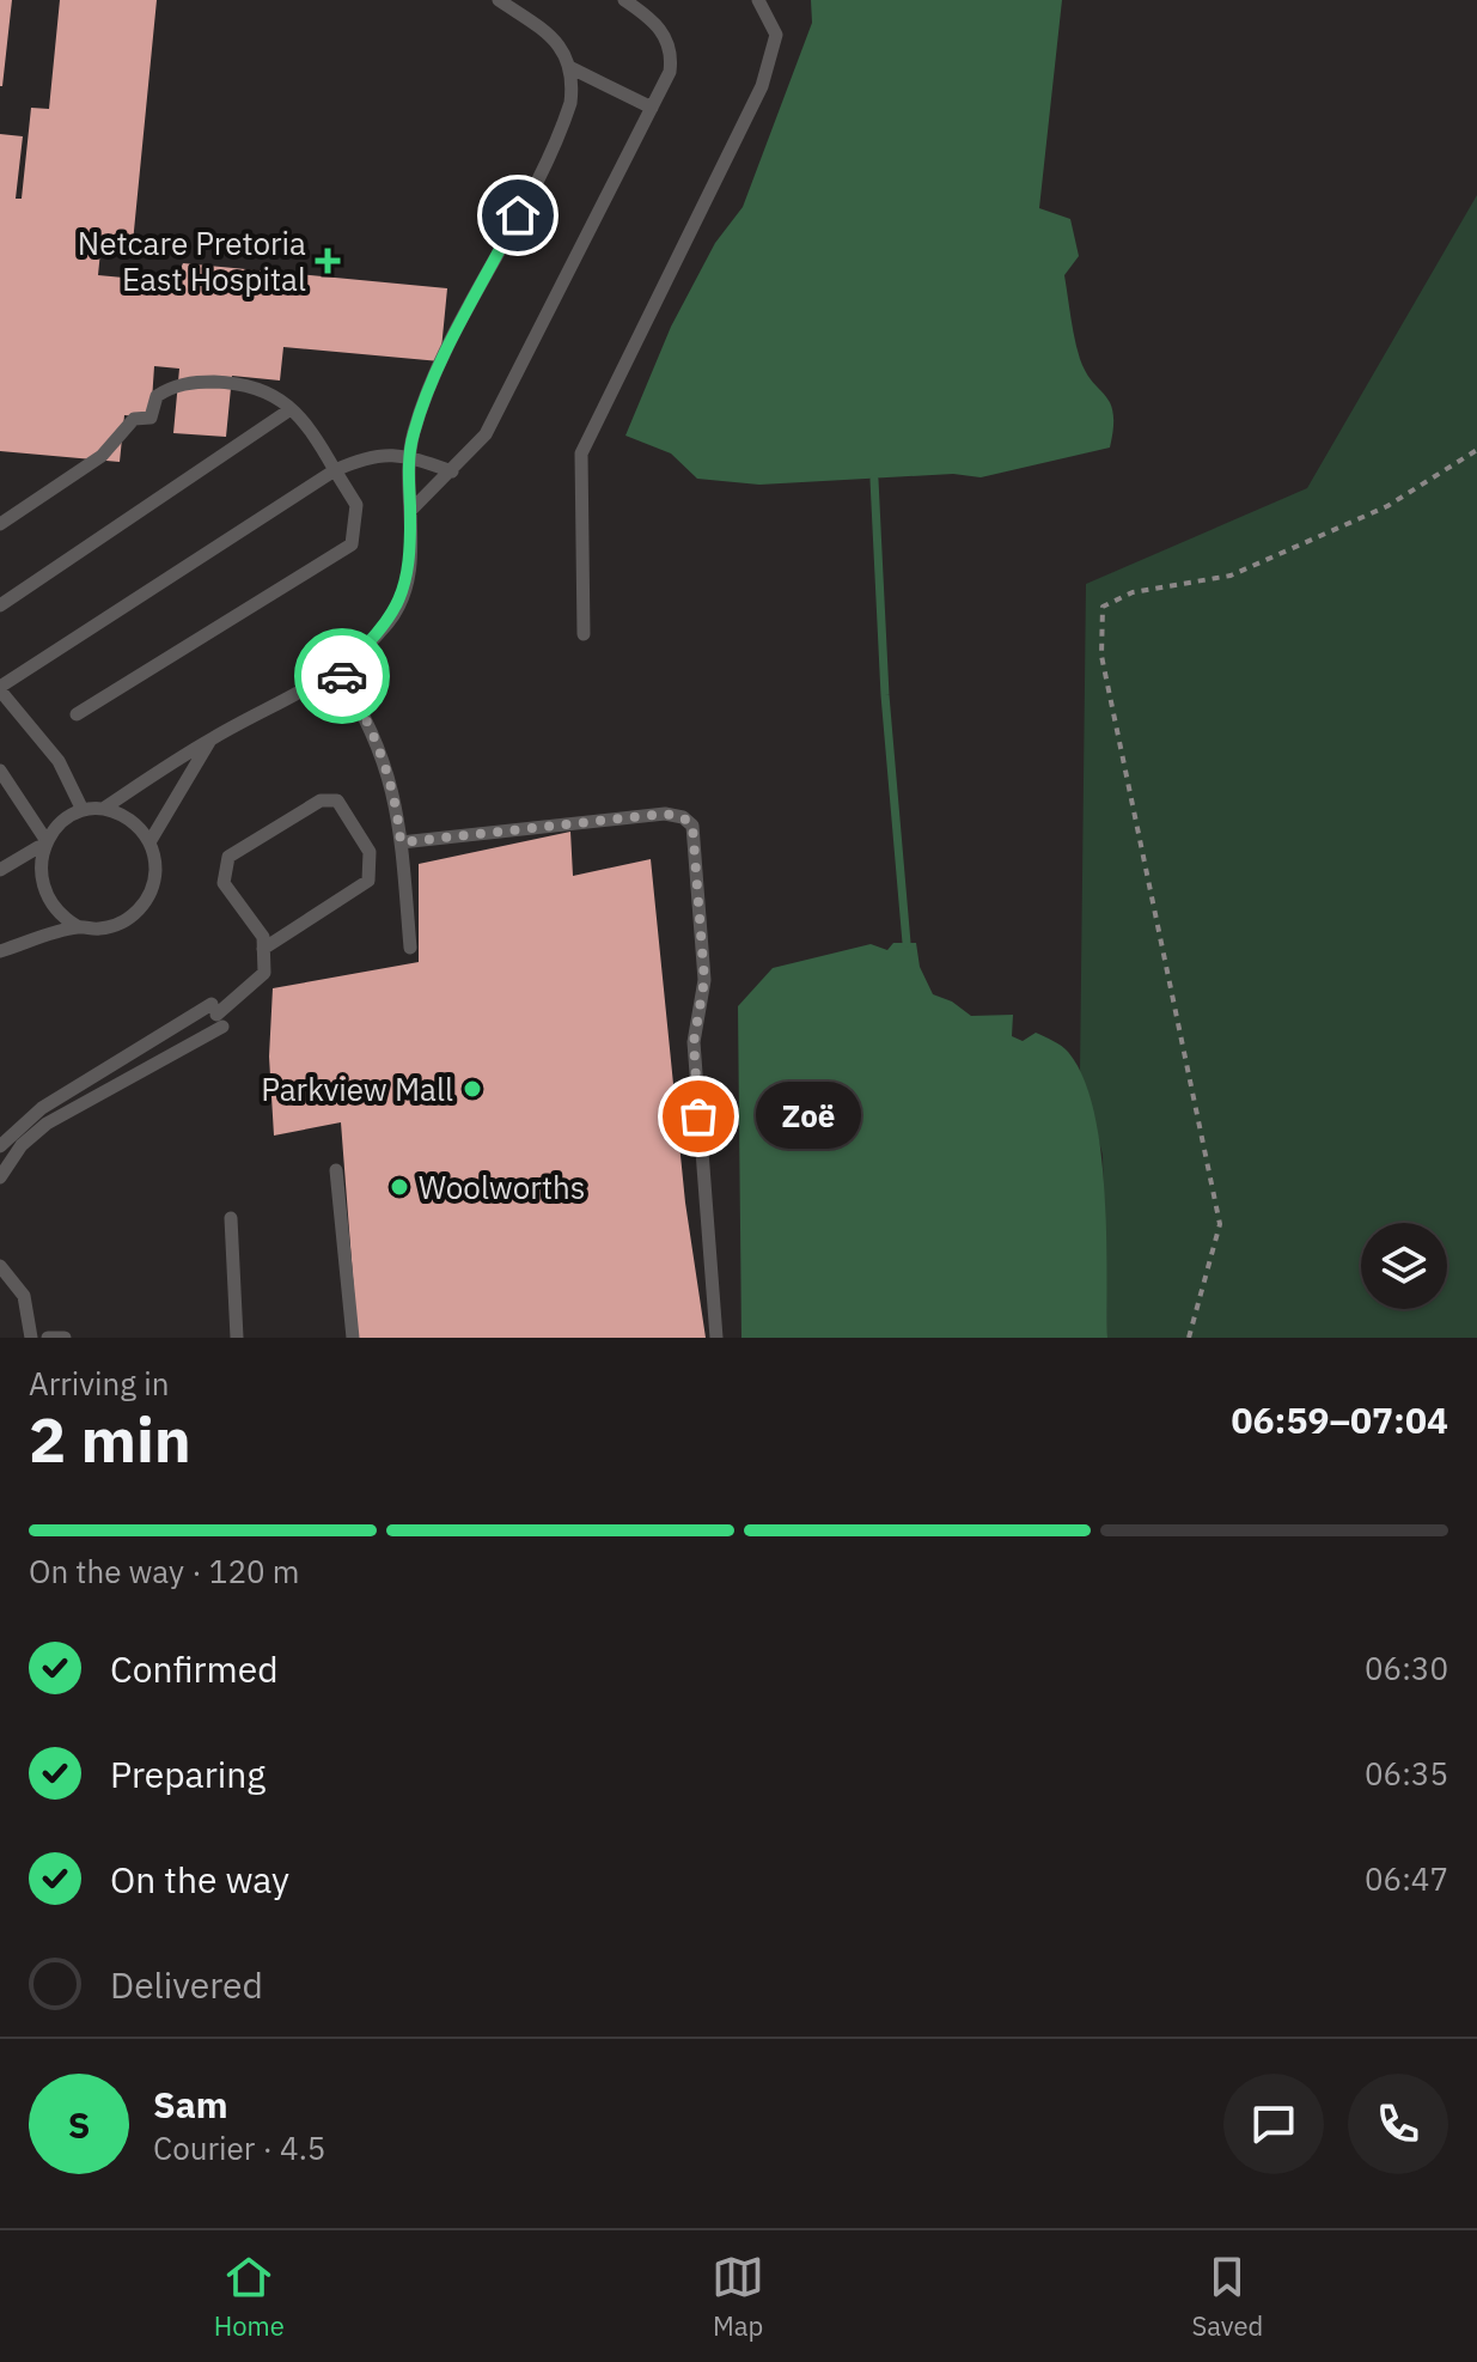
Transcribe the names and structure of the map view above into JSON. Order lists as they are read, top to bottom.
{
  "places": {
    "health": ["Netcare Pretoria East Hospital"],
    "other": ["Parkview Mall", "Zoë", "Woolworths"]
  },
  "page": {
    "bubble": "Zoë",
    "heading": ["2 min", "Arriving in", "06:59–07:04"],
    "panel": ["Sam", "Courier · 4.5"],
    "bar": "On the way · 120 m",
    "list": [
      ["Confirmed", "06:30"],
      ["Preparing", "06:35"],
      ["On the way", "06:47"],
      "Delivered"
    ],
    "round": "S",
    "tabs": ["Home", "Map", "Saved"]
  }
}
